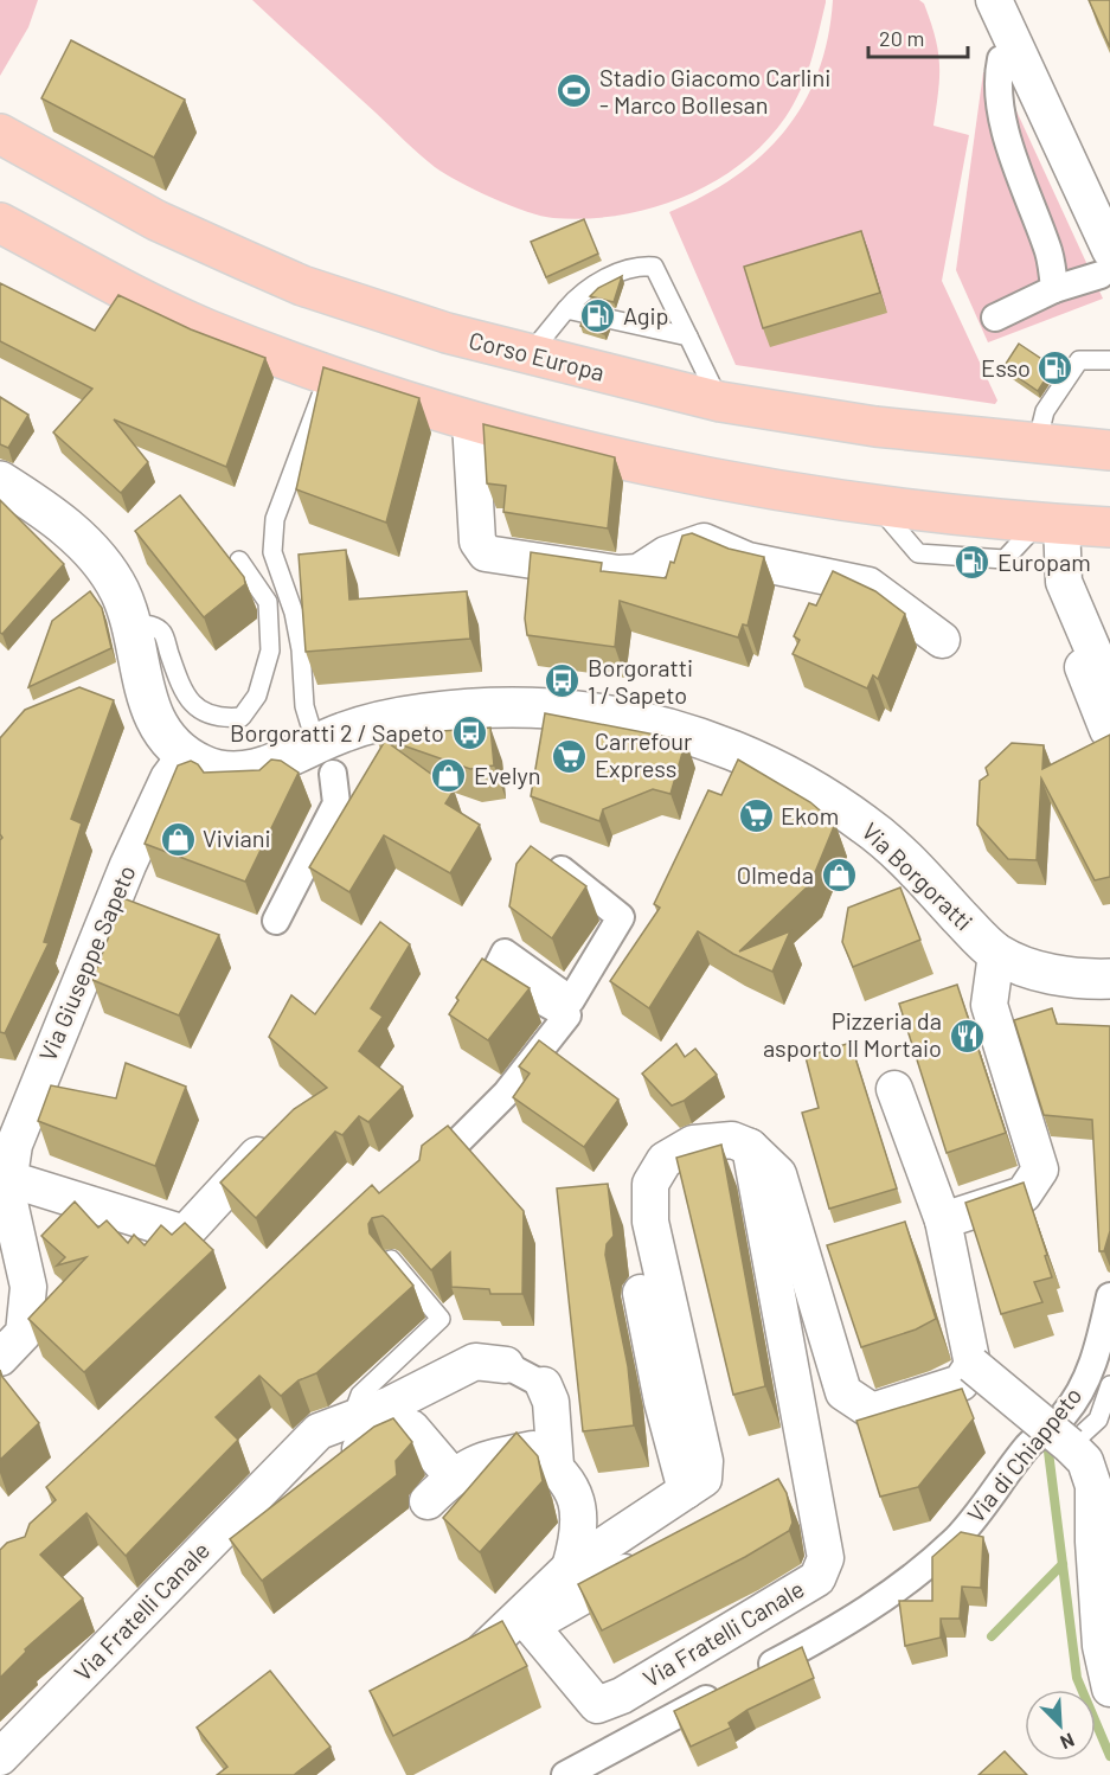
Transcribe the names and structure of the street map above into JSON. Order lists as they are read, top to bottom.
{
  "streets": {
    "main road": ["Corso Europa"],
    "street": [
      "Via Borgoratti",
      "Via Giuseppe Sapeto",
      "Via di Chiappeto",
      "Via Fratelli Canale"
    ]
  },
  "crossings": [
    ["Via Borgoratti", "Via Giuseppe Sapeto"]
  ],
  "places": {
    "sports": ["Stadio Giacomo Carlini - Marco Bollesan"],
    "fuel station": ["Agip", "Esso", "Europam"],
    "bus stop": ["Borgoratti 1 / Sapeto", "Borgoratti 2 / Sapeto"],
    "supermarket": ["Carrefour Express", "Ekom"],
    "shop": ["Evelyn", "Viviani", "Olmeda"],
    "restaurant": ["Pizzeria da asporto Il Mortaio"]
  },
  "scale_bar": "20 m",
  "north": "bottom right"
}
